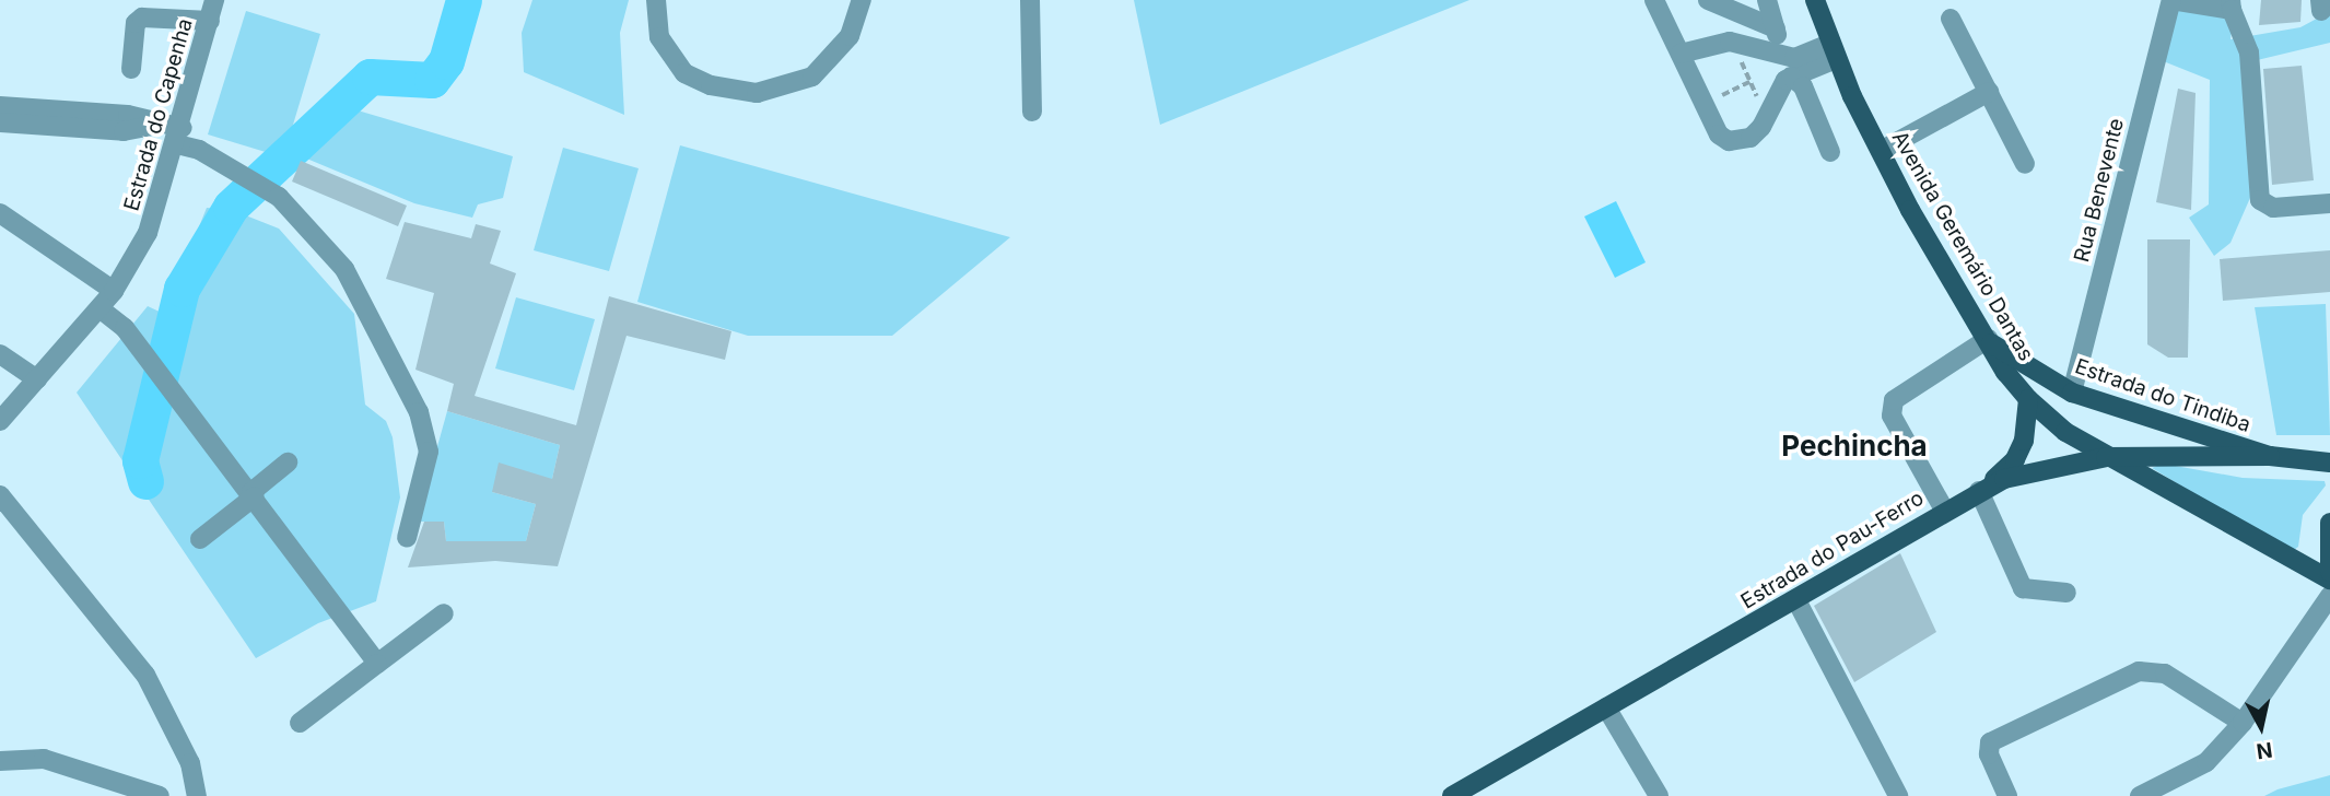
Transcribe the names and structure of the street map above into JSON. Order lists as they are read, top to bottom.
{
  "streets": {
    "main road": ["Avenida Geremário Dantas", "Estrada do Tindiba", "Estrada do Pau-Ferro"],
    "street": ["Estrada do Capenha", "Rua Benevente"]
  },
  "crossings": [
    ["Rua Benevente", "Estrada do Tindiba"],
    ["Avenida Geremário Dantas", "Estrada do Tindiba"],
    ["Avenida Geremário Dantas", "Estrada do Pau-Ferro"],
    ["Estrada do Tindiba", "Estrada do Pau-Ferro"]
  ],
  "districts": ["Pechincha"],
  "north": "bottom"
}
